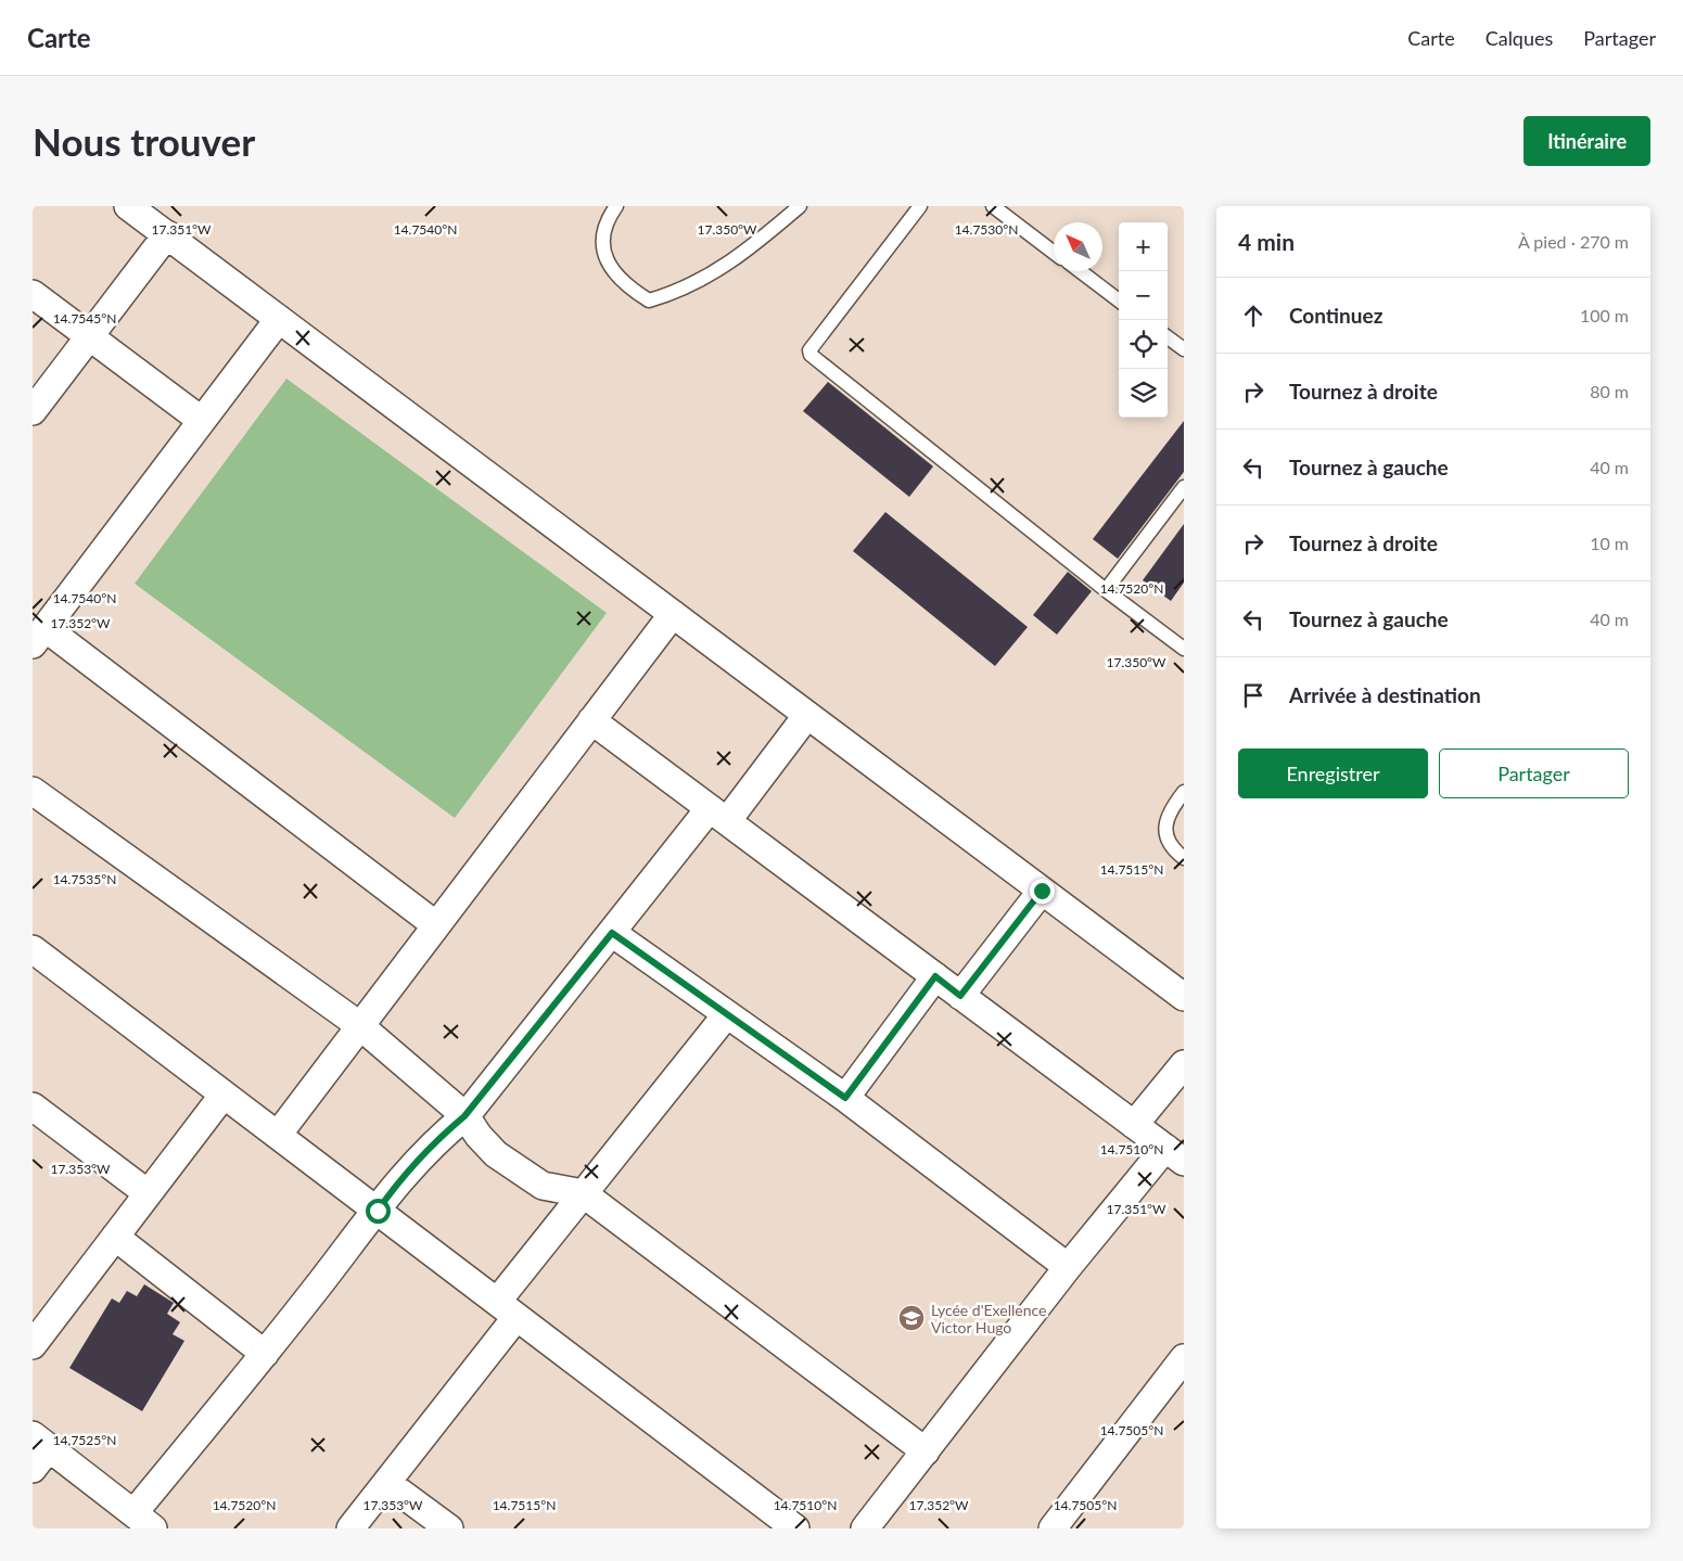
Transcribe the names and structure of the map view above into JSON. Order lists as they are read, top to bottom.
{
  "places": {
    "school or university": ["Lycée d'Exellence Victor Hugo"]
  },
  "north": "top left",
  "page": {
    "header": "Carte",
    "nav": ["Carte", "Calques", "Partager"],
    "buttons": [
      "Itinéraire",
      ["Enregistrer", "Partager"]
    ],
    "title": "Nous trouver",
    "heading": ["4 min", "À pied · 270 m"],
    "map_buttons": ["+", "−"],
    "list": [
      ["Continuez", "100 m"],
      ["Tournez à droite", "80 m"],
      ["Tournez à gauche", "40 m"],
      ["Tournez à droite", "10 m"],
      ["Tournez à gauche", "40 m"],
      "Arrivée à destination"
    ]
  },
  "coordinates": [
    "17.351°W",
    "17.350°W",
    "14.7530°N",
    "14.7540°N",
    "14.7545°N",
    "14.7520°N",
    "17.352°W",
    "14.7515°N",
    "14.7535°N",
    "14.7510°N",
    "17.353°W",
    "14.7505°N",
    "14.7525°N"
  ]
}
